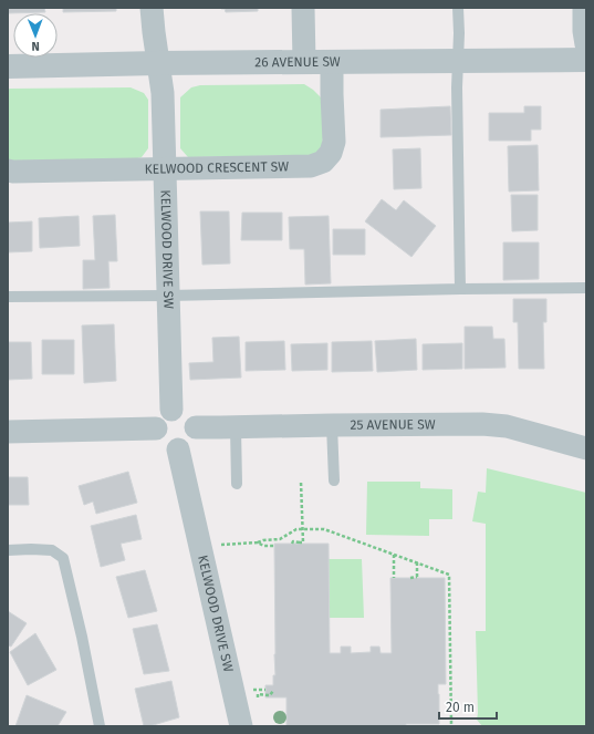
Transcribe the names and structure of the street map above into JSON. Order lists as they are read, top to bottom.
{
  "streets": {
    "street": [
      "26 AVENUE SW",
      "KELWOOD CRESCENT SW",
      "KELWOOD DRIVE SW",
      "25 AVENUE SW"
    ]
  },
  "crossings": [
    ["26 AVENUE SW", "KELWOOD CRESCENT SW"],
    ["26 AVENUE SW", "KELWOOD DRIVE SW"],
    ["KELWOOD CRESCENT SW", "KELWOOD DRIVE SW"],
    ["KELWOOD DRIVE SW", "25 AVENUE SW"]
  ],
  "scale_bar": "20 m",
  "north": "bottom"
}
